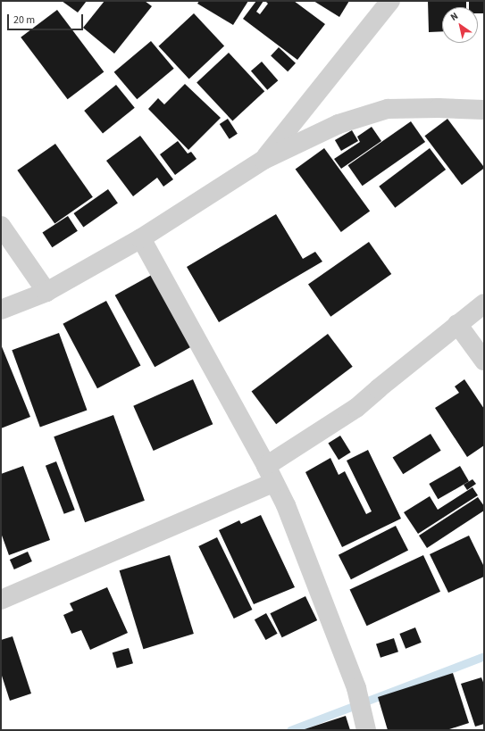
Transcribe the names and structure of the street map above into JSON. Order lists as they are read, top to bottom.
{
  "scale_bar": "20 m",
  "north": "top left"
}
